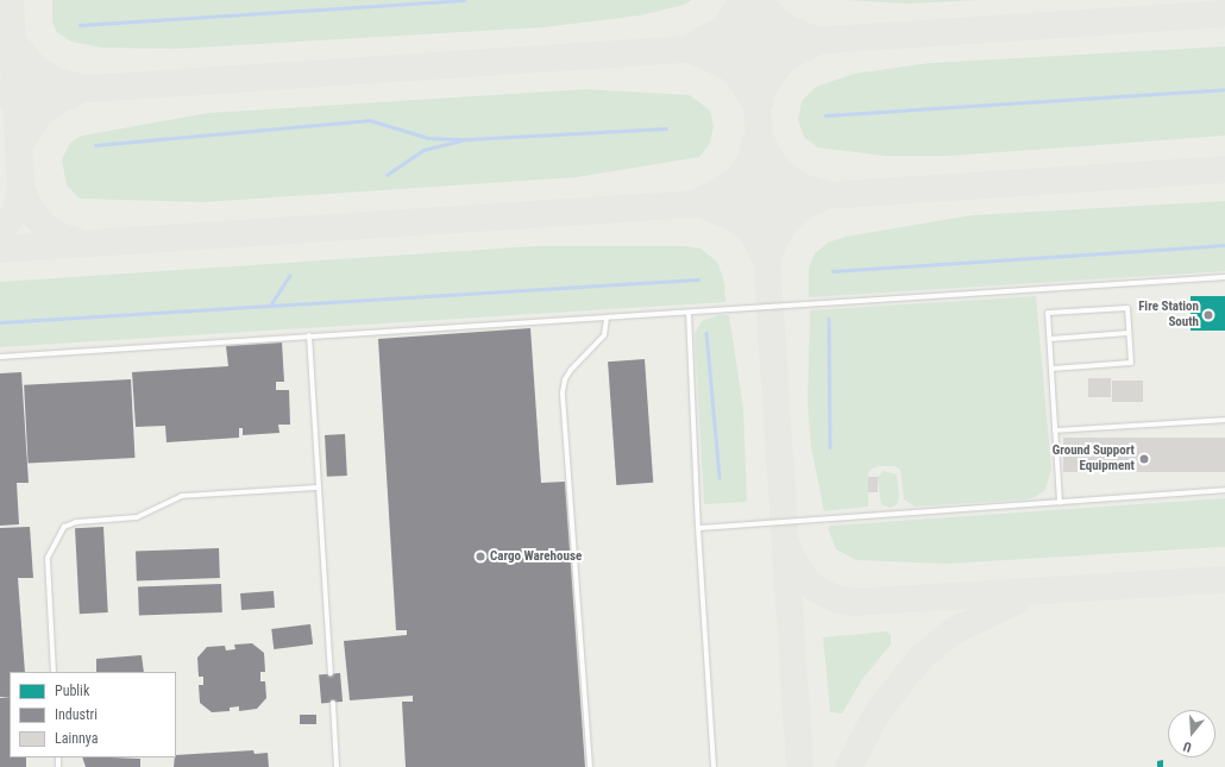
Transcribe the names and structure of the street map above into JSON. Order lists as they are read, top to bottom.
{
  "places": ["Fire Station South", "Ground Support Equipment", "Cargo Warehouse"],
  "legend": ["Publik", "Industri", "Lainnya"],
  "north": "bottom"
}
